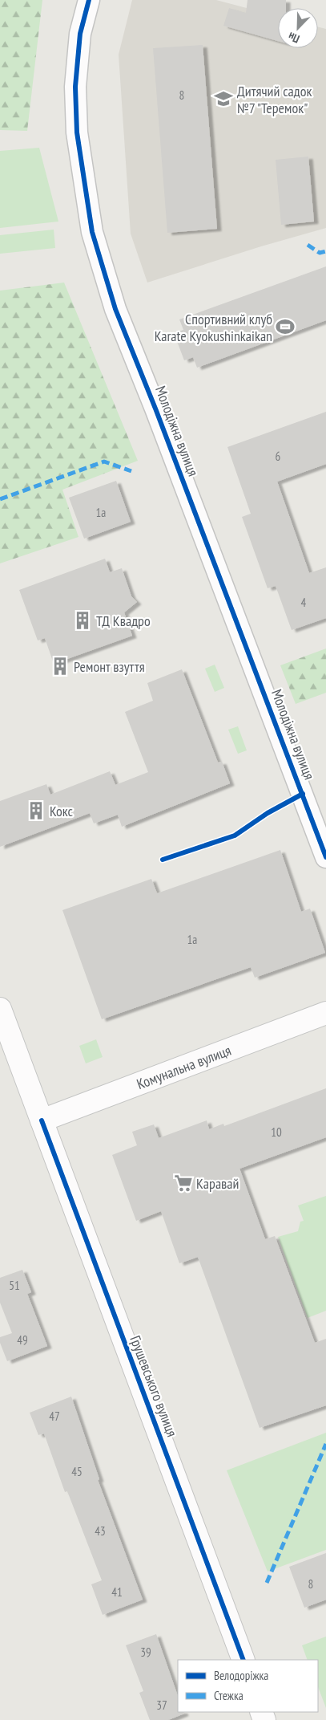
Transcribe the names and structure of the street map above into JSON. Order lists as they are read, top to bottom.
{
  "streets": {
    "street": ["Молодіжна вулиця", "Комунальна вулиця", "Грушевського вулиця"]
  },
  "crossings": [
    ["Комунальна вулиця", "Грушевського вулиця"]
  ],
  "places": {
    "school or university": ["Дитячий садок №7 \"Теремок\""],
    "sports": ["Спортивний клуб Karate Kyokushinkaikan"],
    "building": ["ТД Квадро", "Ремонт взуття", "Кокс"],
    "supermarket": ["Каравай"]
  },
  "house_numbers": [
    "8",
    "6",
    "1а",
    "4",
    "1а",
    "10",
    "51",
    "49",
    "47",
    "45",
    "43",
    "8",
    "41",
    "39",
    "37"
  ],
  "legend": ["Велодоріжка", "Стежка"],
  "north": "bottom left"
}
